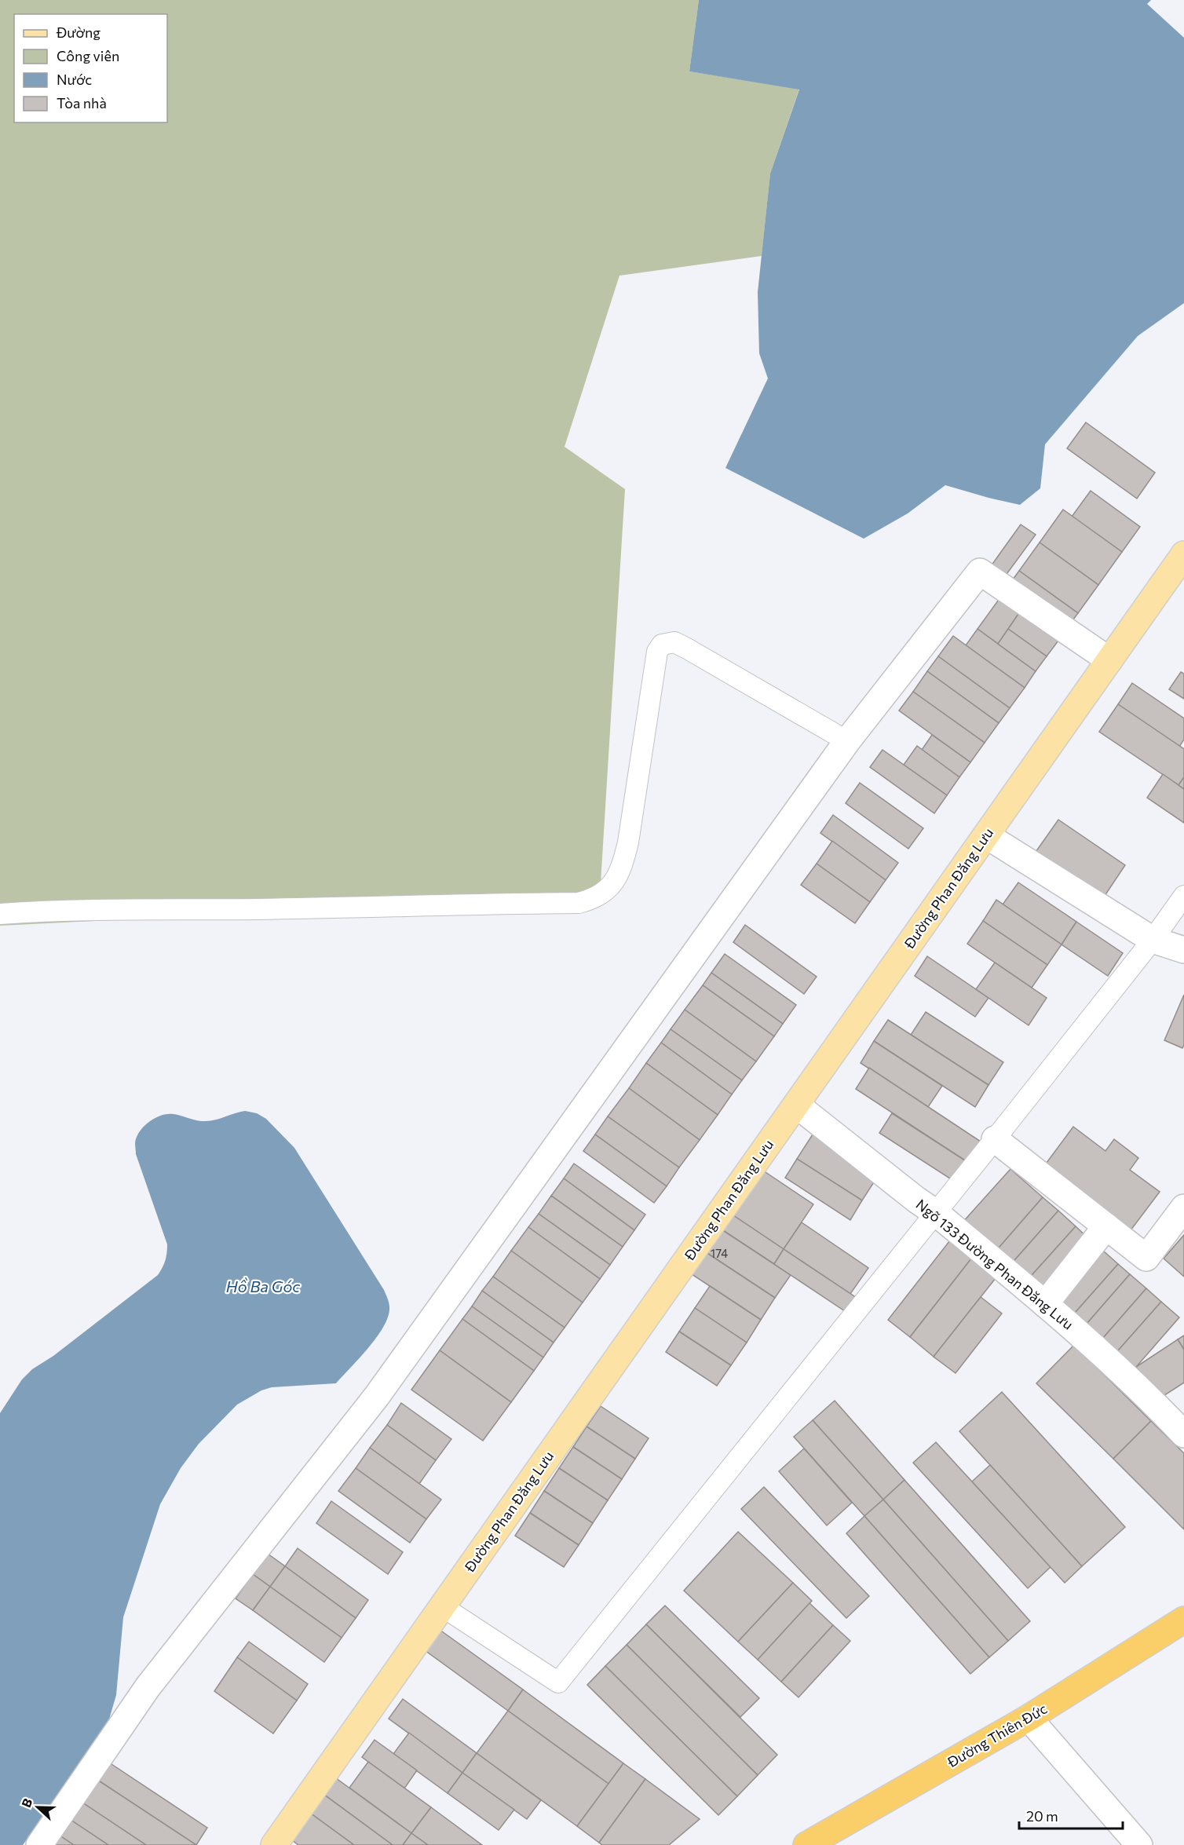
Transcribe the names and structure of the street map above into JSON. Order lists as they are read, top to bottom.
{
  "streets": {
    "highway": ["Đường Thiên Đức"],
    "main road": ["Đường Phan Đăng Lưu"],
    "street": ["Ngõ 133 Đường Phan Đăng Lưu"]
  },
  "crossings": [
    ["Đường Phan Đăng Lưu", "Ngõ 133 Đường Phan Đăng Lưu"]
  ],
  "water": ["Hồ Ba Góc"],
  "house_numbers": ["174"],
  "legend": [
    "Đường",
    "Công viên",
    "Nước",
    "Tòa nhà"
  ],
  "scale_bar": "20 m",
  "north": "left"
}
